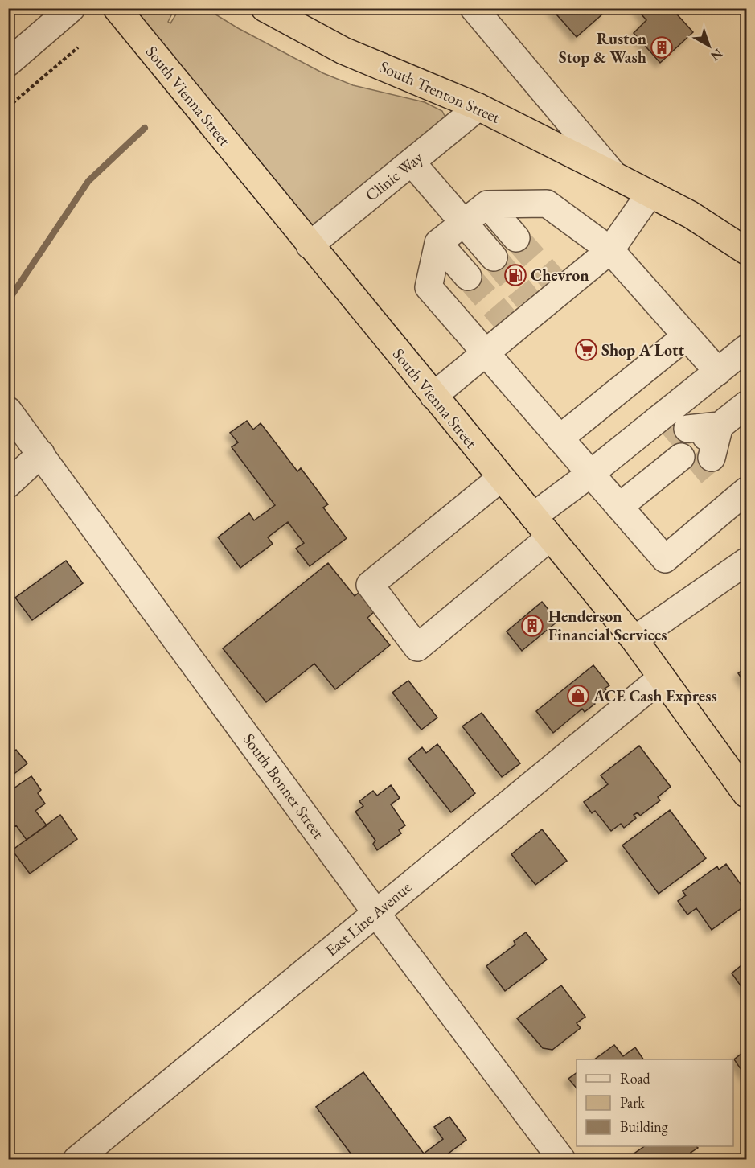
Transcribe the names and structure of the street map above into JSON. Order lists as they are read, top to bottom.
{
  "streets": {
    "highway": ["South Trenton Street", "South Vienna Street"],
    "street": ["Clinic Way", "South Bonner Street", "East Line Avenue"]
  },
  "crossings": [
    ["South Trenton Street", "Clinic Way"],
    ["South Vienna Street", "Clinic Way"],
    ["South Vienna Street", "East Line Avenue"],
    ["South Bonner Street", "East Line Avenue"]
  ],
  "places": {
    "building": ["Ruston Stop & Wash", "Henderson Financial Services"],
    "fuel station": ["Chevron"],
    "supermarket": ["Shop A Lott"],
    "shop": ["ACE Cash Express"]
  },
  "legend": ["Road", "Park", "Building"],
  "north": "bottom right"
}
